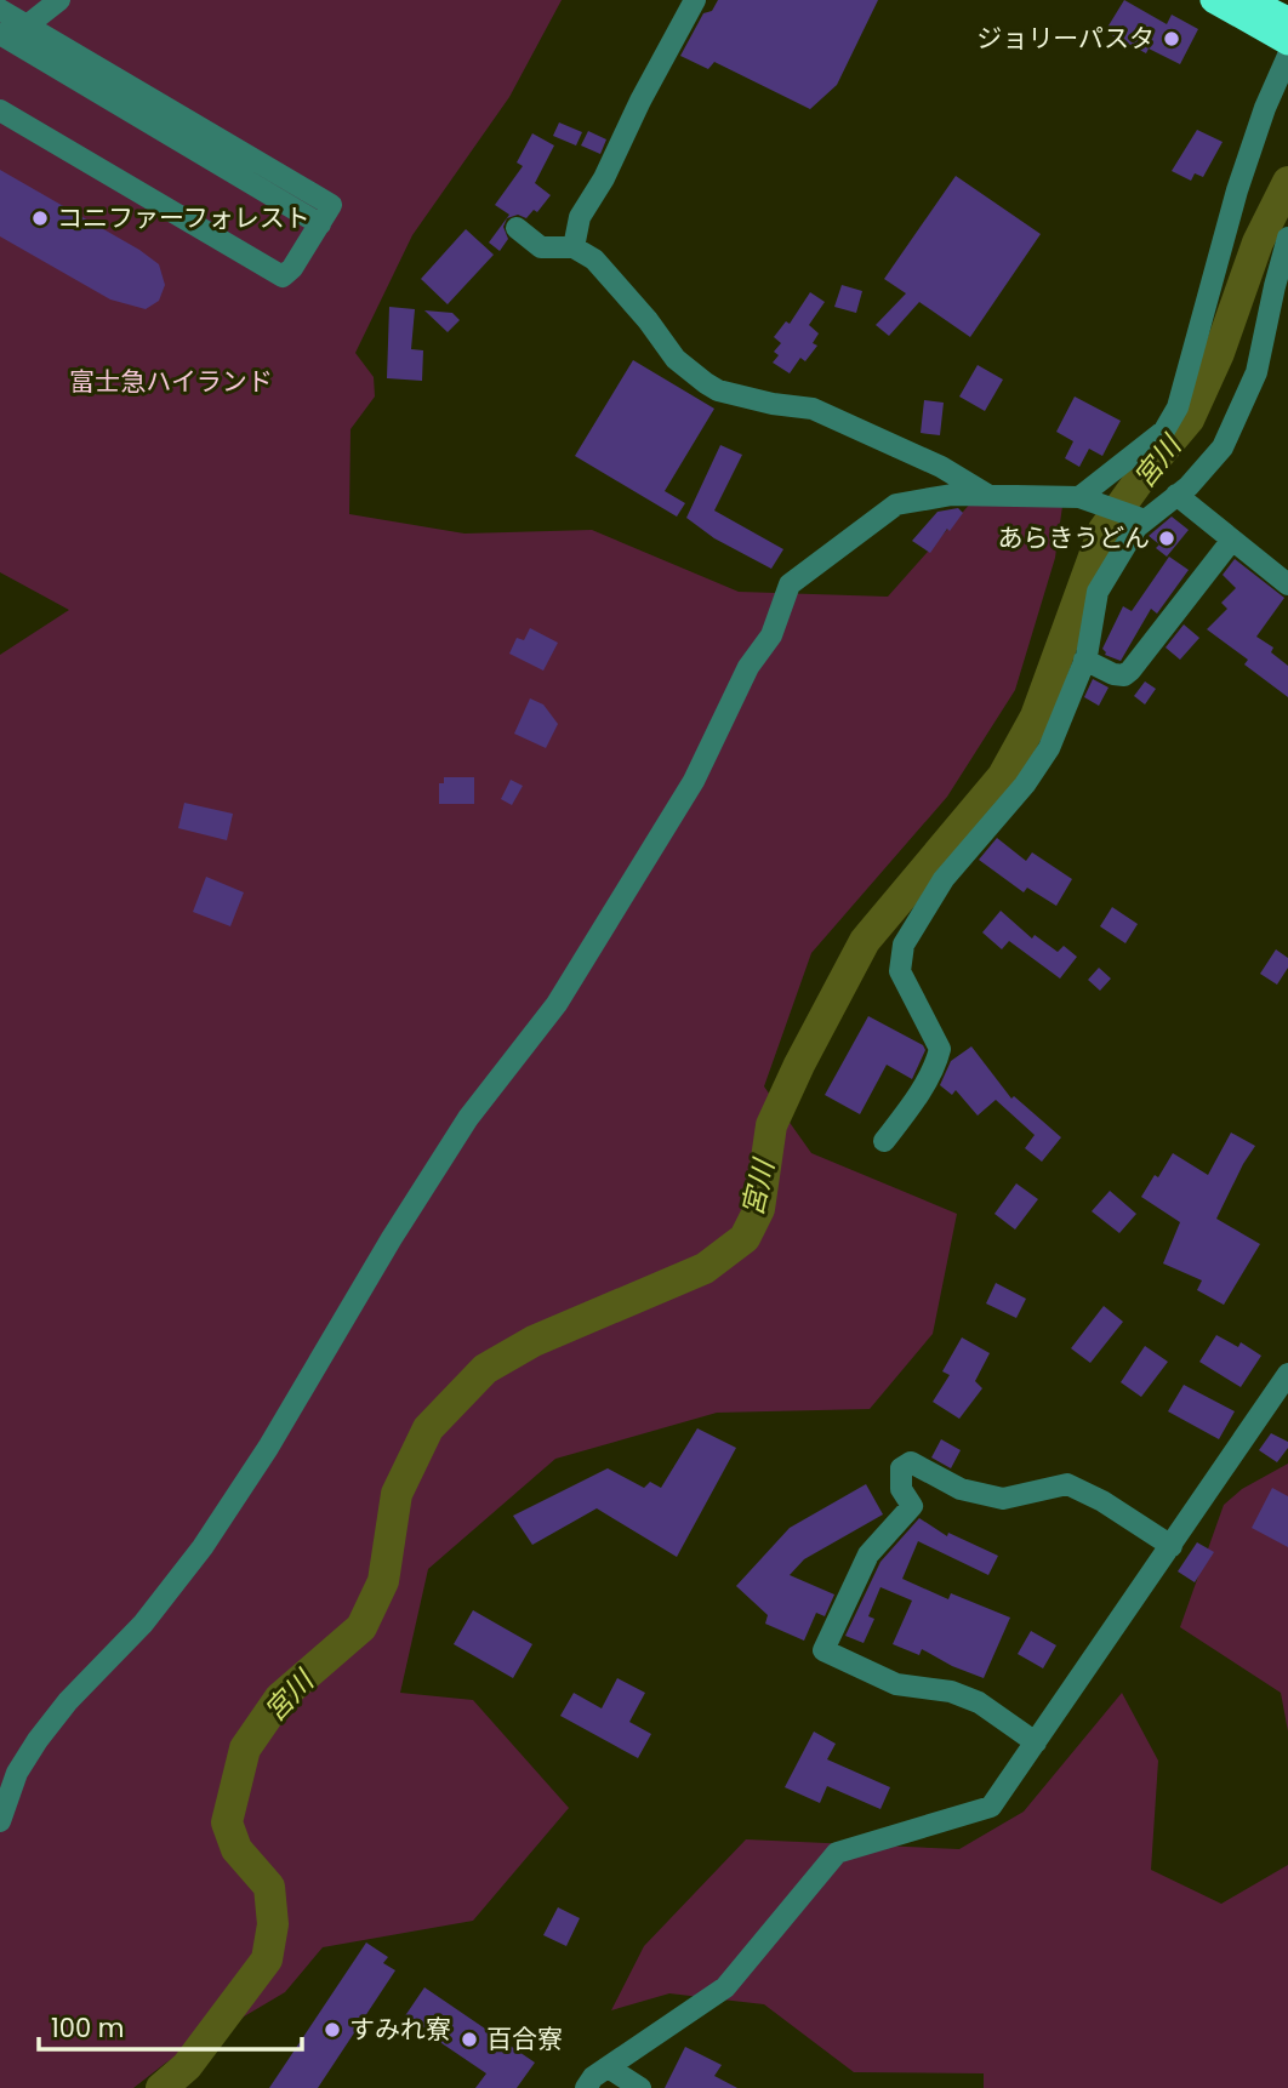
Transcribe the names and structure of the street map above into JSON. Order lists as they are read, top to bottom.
{
  "water": ["宮川"],
  "parks": ["富士急ハイランド"],
  "places": [
    "ジョリーパスタ",
    "コニファーフォレスト",
    "あらきうどん",
    "すみれ寮",
    "百合寮"
  ],
  "scale_bar": "100 m"
}
